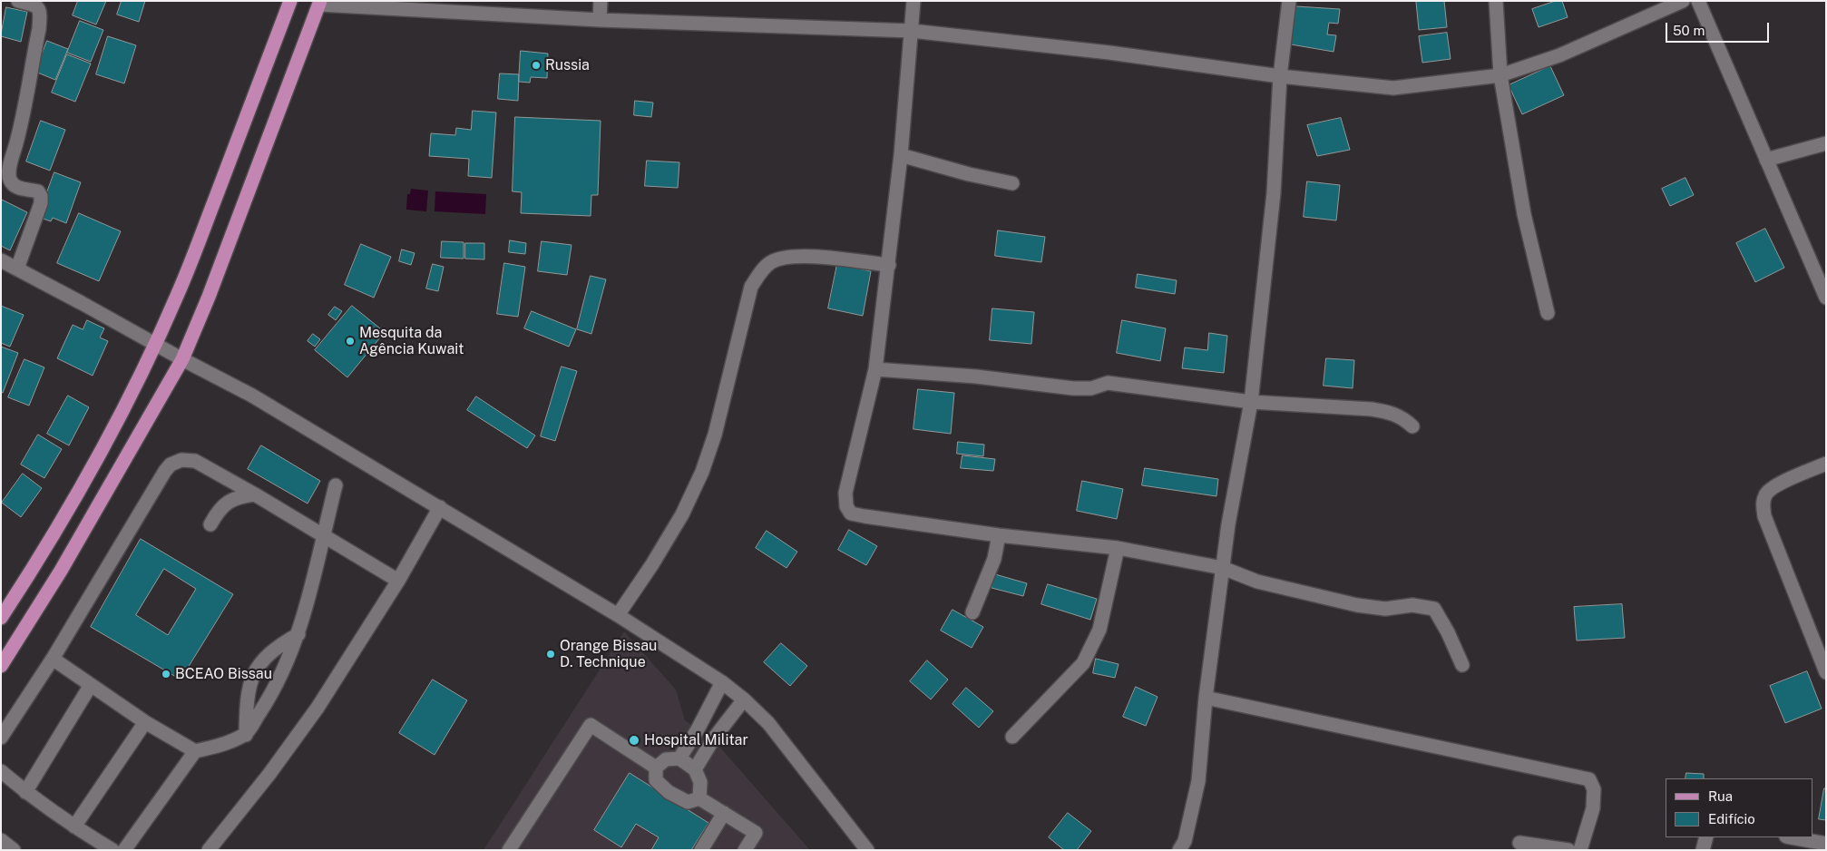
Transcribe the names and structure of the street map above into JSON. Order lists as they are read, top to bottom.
{
  "places": [
    "Russia",
    "Mesquita da Agência Kuwait",
    "Orange Bissau D. Technique",
    "BCEAO Bissau",
    "Hospital Militar"
  ],
  "legend": ["Rua", "Edifício"],
  "scale_bar": "50 m"
}
